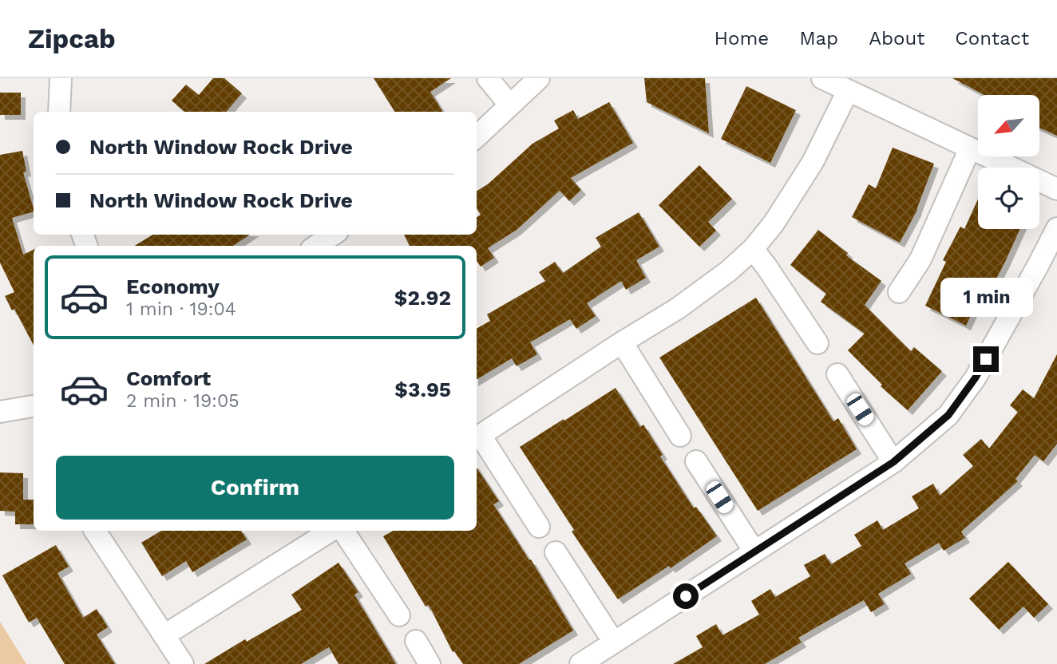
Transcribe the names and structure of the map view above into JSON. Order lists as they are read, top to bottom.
{
  "north": "bottom left",
  "page": {
    "header": "Zipcab",
    "nav": [
      "Home",
      "Map",
      "About",
      "Contact"
    ],
    "banner": ["North Window Rock Drive", "North Window Rock Drive"],
    "list": [
      {
        "name": "Economy",
        "note": "1 min · 19:04",
        "value": "$2.92"
      },
      {
        "name": "Comfort",
        "note": "2 min · 19:05",
        "value": "$3.95"
      }
    ],
    "bubble": "1 min",
    "buttons": "Confirm"
  }
}
